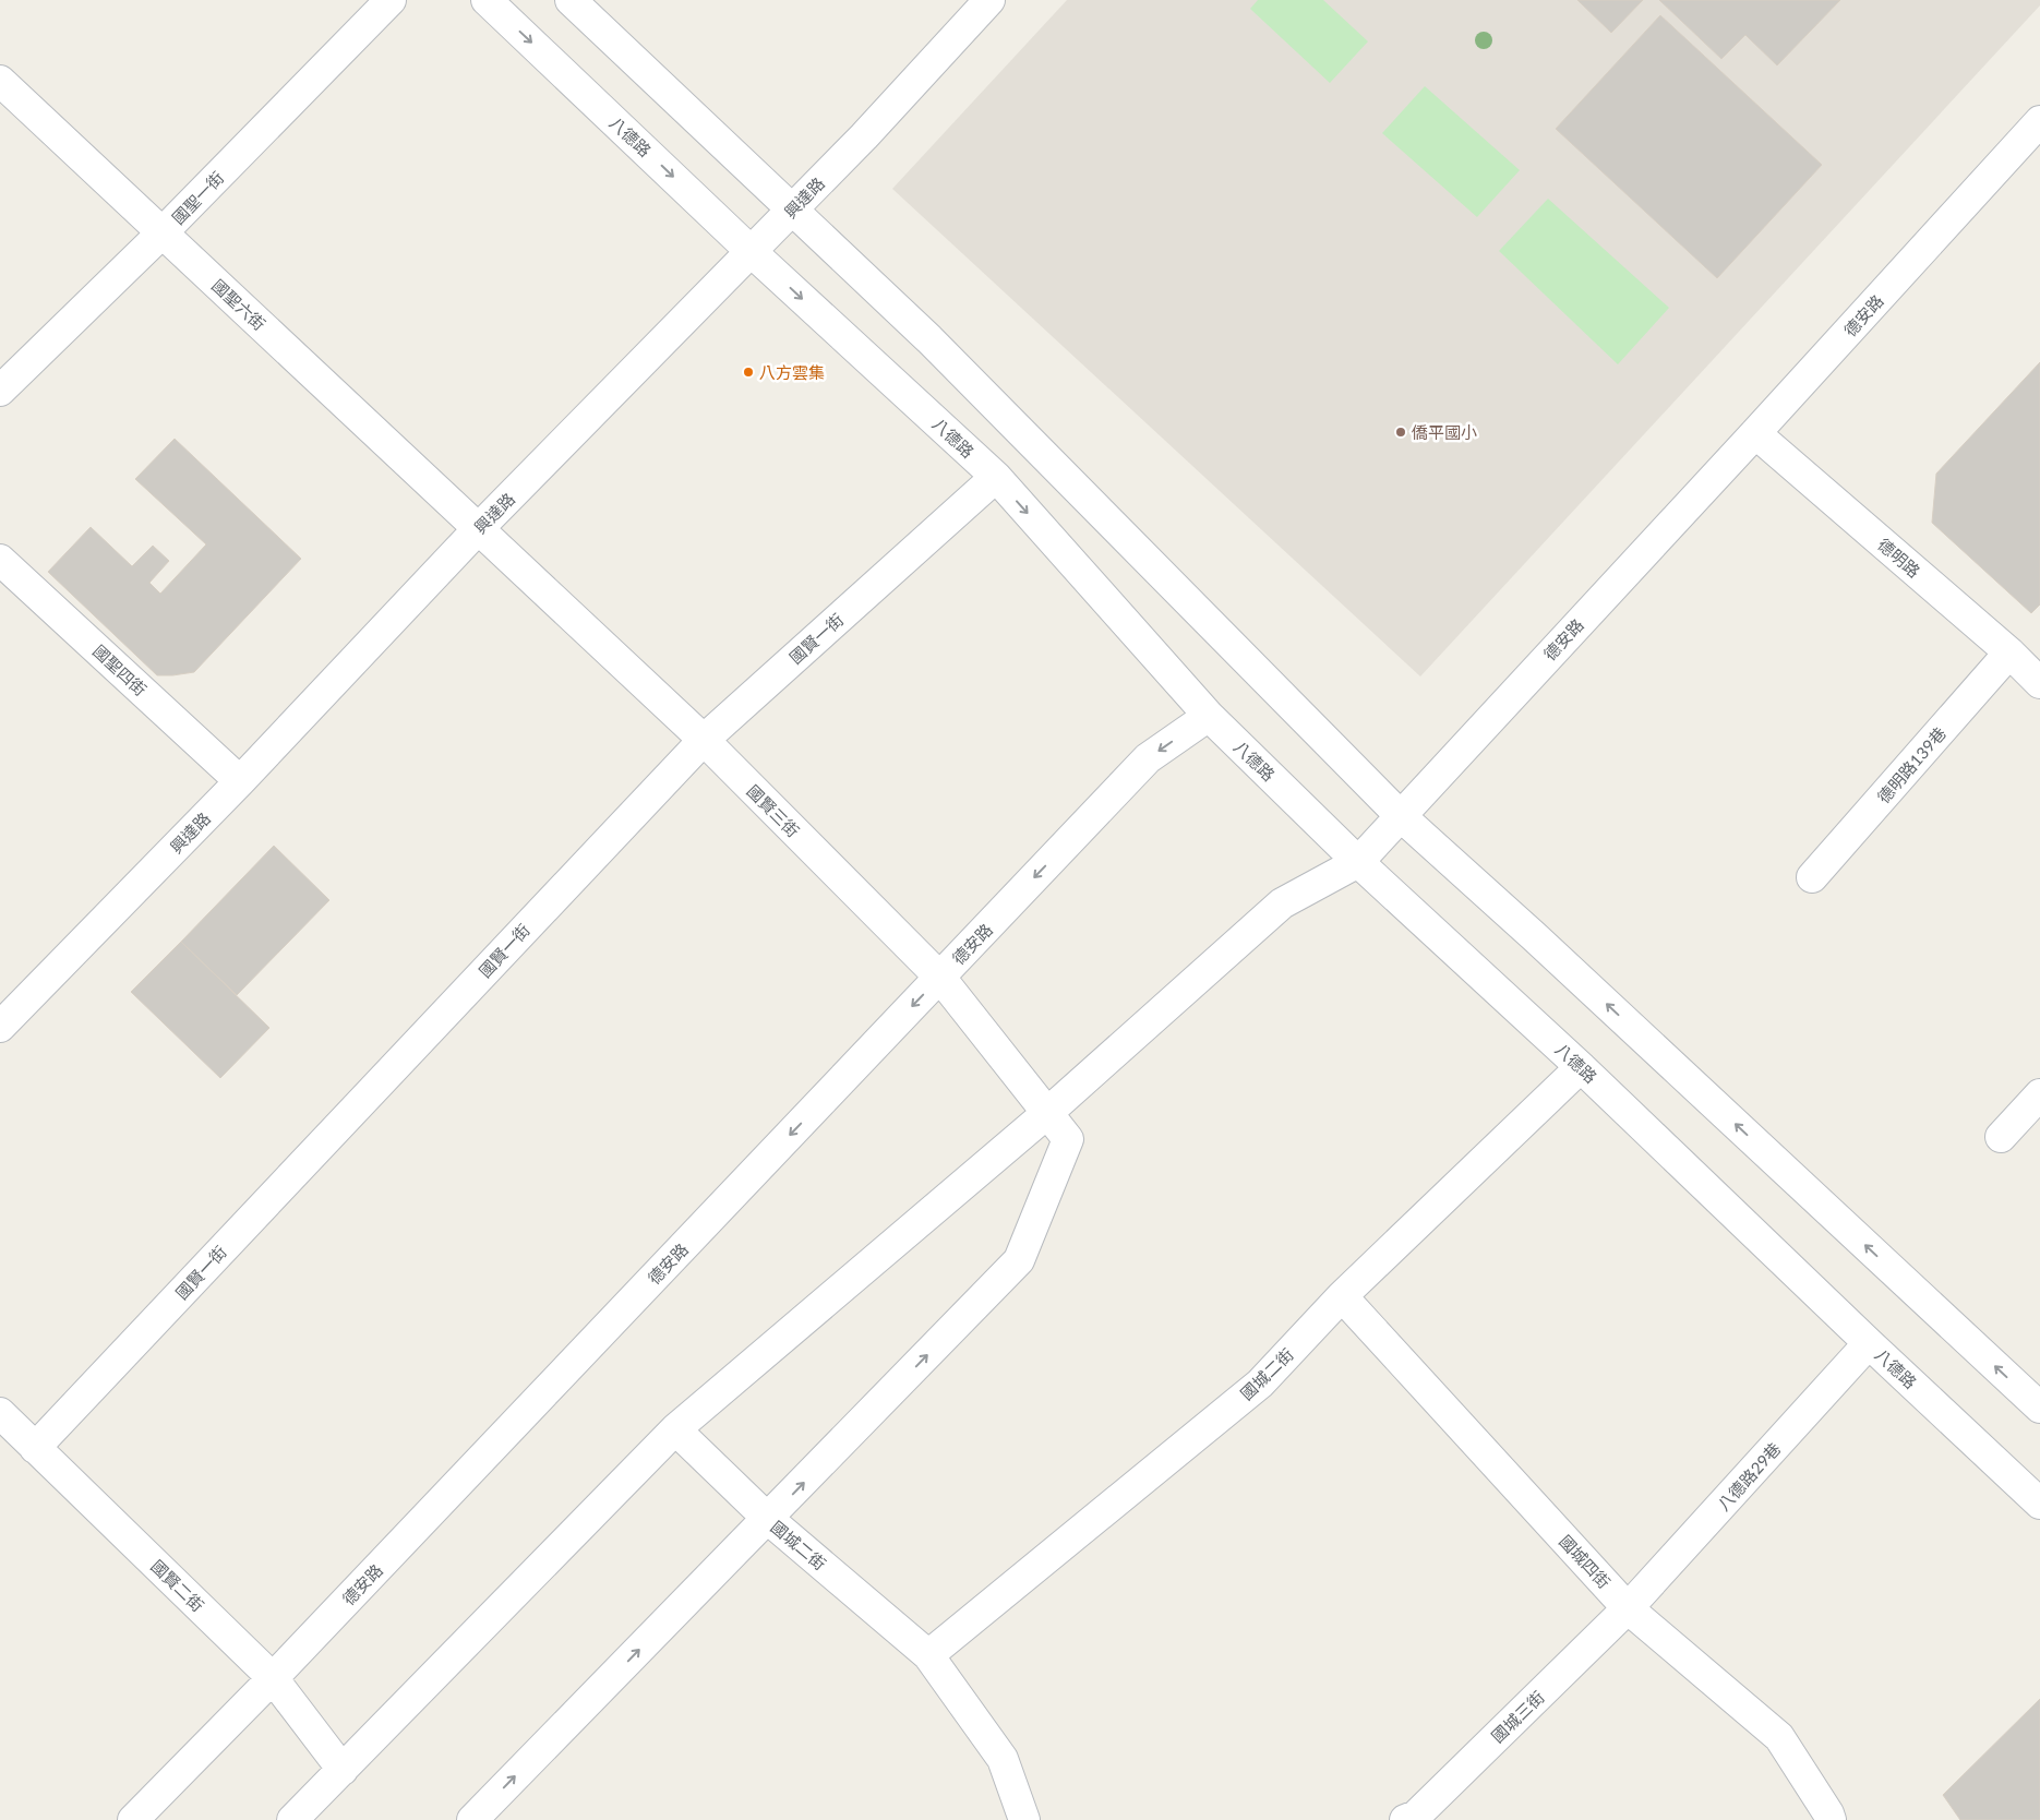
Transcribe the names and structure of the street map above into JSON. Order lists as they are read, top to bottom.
{
  "streets": {
    "street": [
      "八德路",
      "國聖一街",
      "興達路",
      "國聖六街",
      "德安路",
      "德明路",
      "國賢一街",
      "國聖四街",
      "德明路139巷",
      "國賢三街",
      "國城二街",
      "八德路29巷",
      "國城四街",
      "國賢二街",
      "國城三街"
    ]
  },
  "crossings": [
    ["八德路", "興達路"],
    ["八德路", "德安路"],
    ["八德路", "國賢一街"],
    ["八德路", "國城二街"],
    ["八德路", "八德路29巷"],
    ["國聖一街", "國聖六街"],
    ["興達路", "國聖六街"],
    ["興達路", "國聖四街"],
    ["興達路", "國賢三街"],
    ["國聖六街", "國賢三街"],
    ["德安路", "德明路"],
    ["德安路", "國賢三街"],
    ["德安路", "國城二街"],
    ["德安路", "國賢二街"],
    ["德明路", "德明路139巷"],
    ["國賢一街", "國賢三街"],
    ["國賢一街", "國賢二街"],
    ["國城二街", "國城四街"],
    ["八德路29巷", "國城四街"],
    ["八德路29巷", "國城三街"],
    ["國城四街", "國城三街"]
  ],
  "places": ["八方雲集", "僑平國小"]
}
